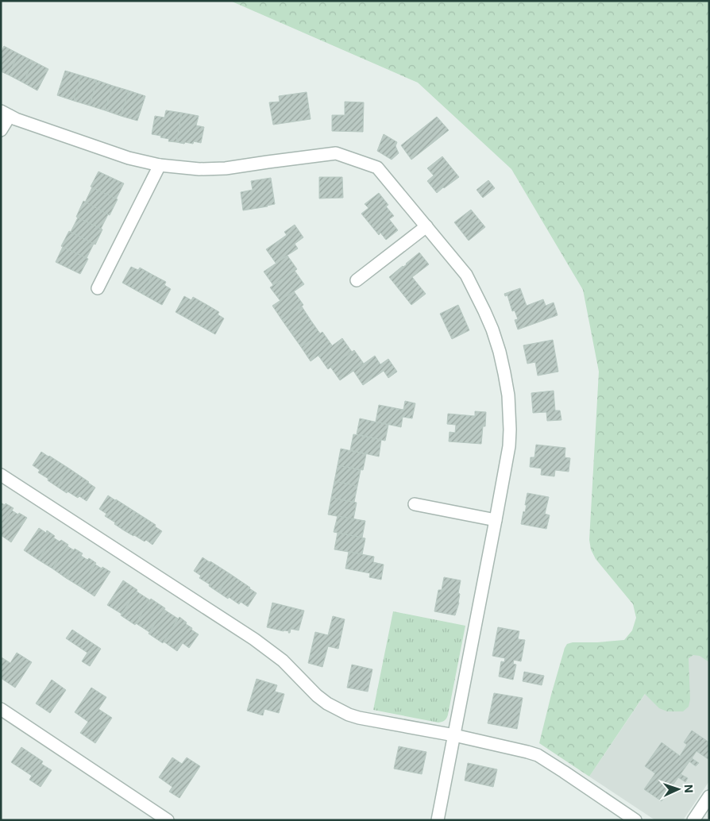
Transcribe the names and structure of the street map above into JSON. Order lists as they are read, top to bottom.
{
  "north": "right"
}
